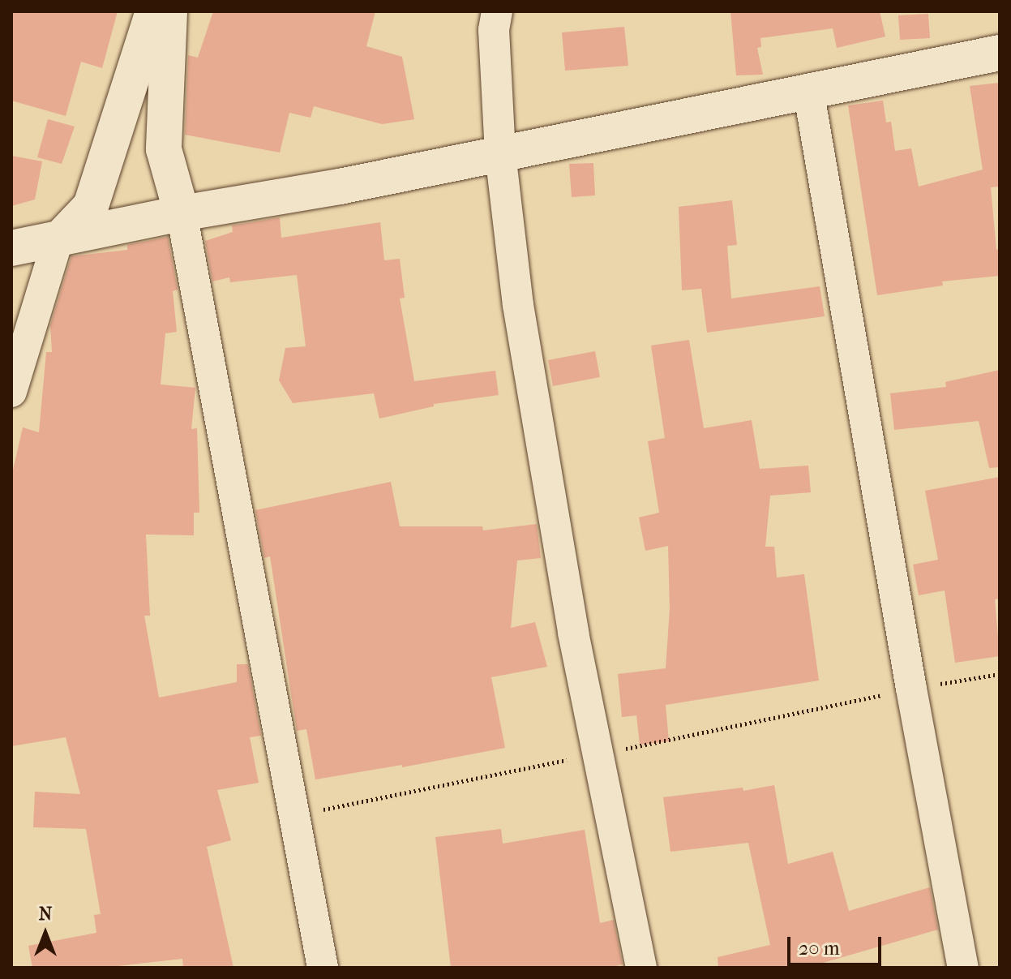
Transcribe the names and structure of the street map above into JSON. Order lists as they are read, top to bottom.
{
  "scale_bar": "20 m",
  "north": "top"
}
